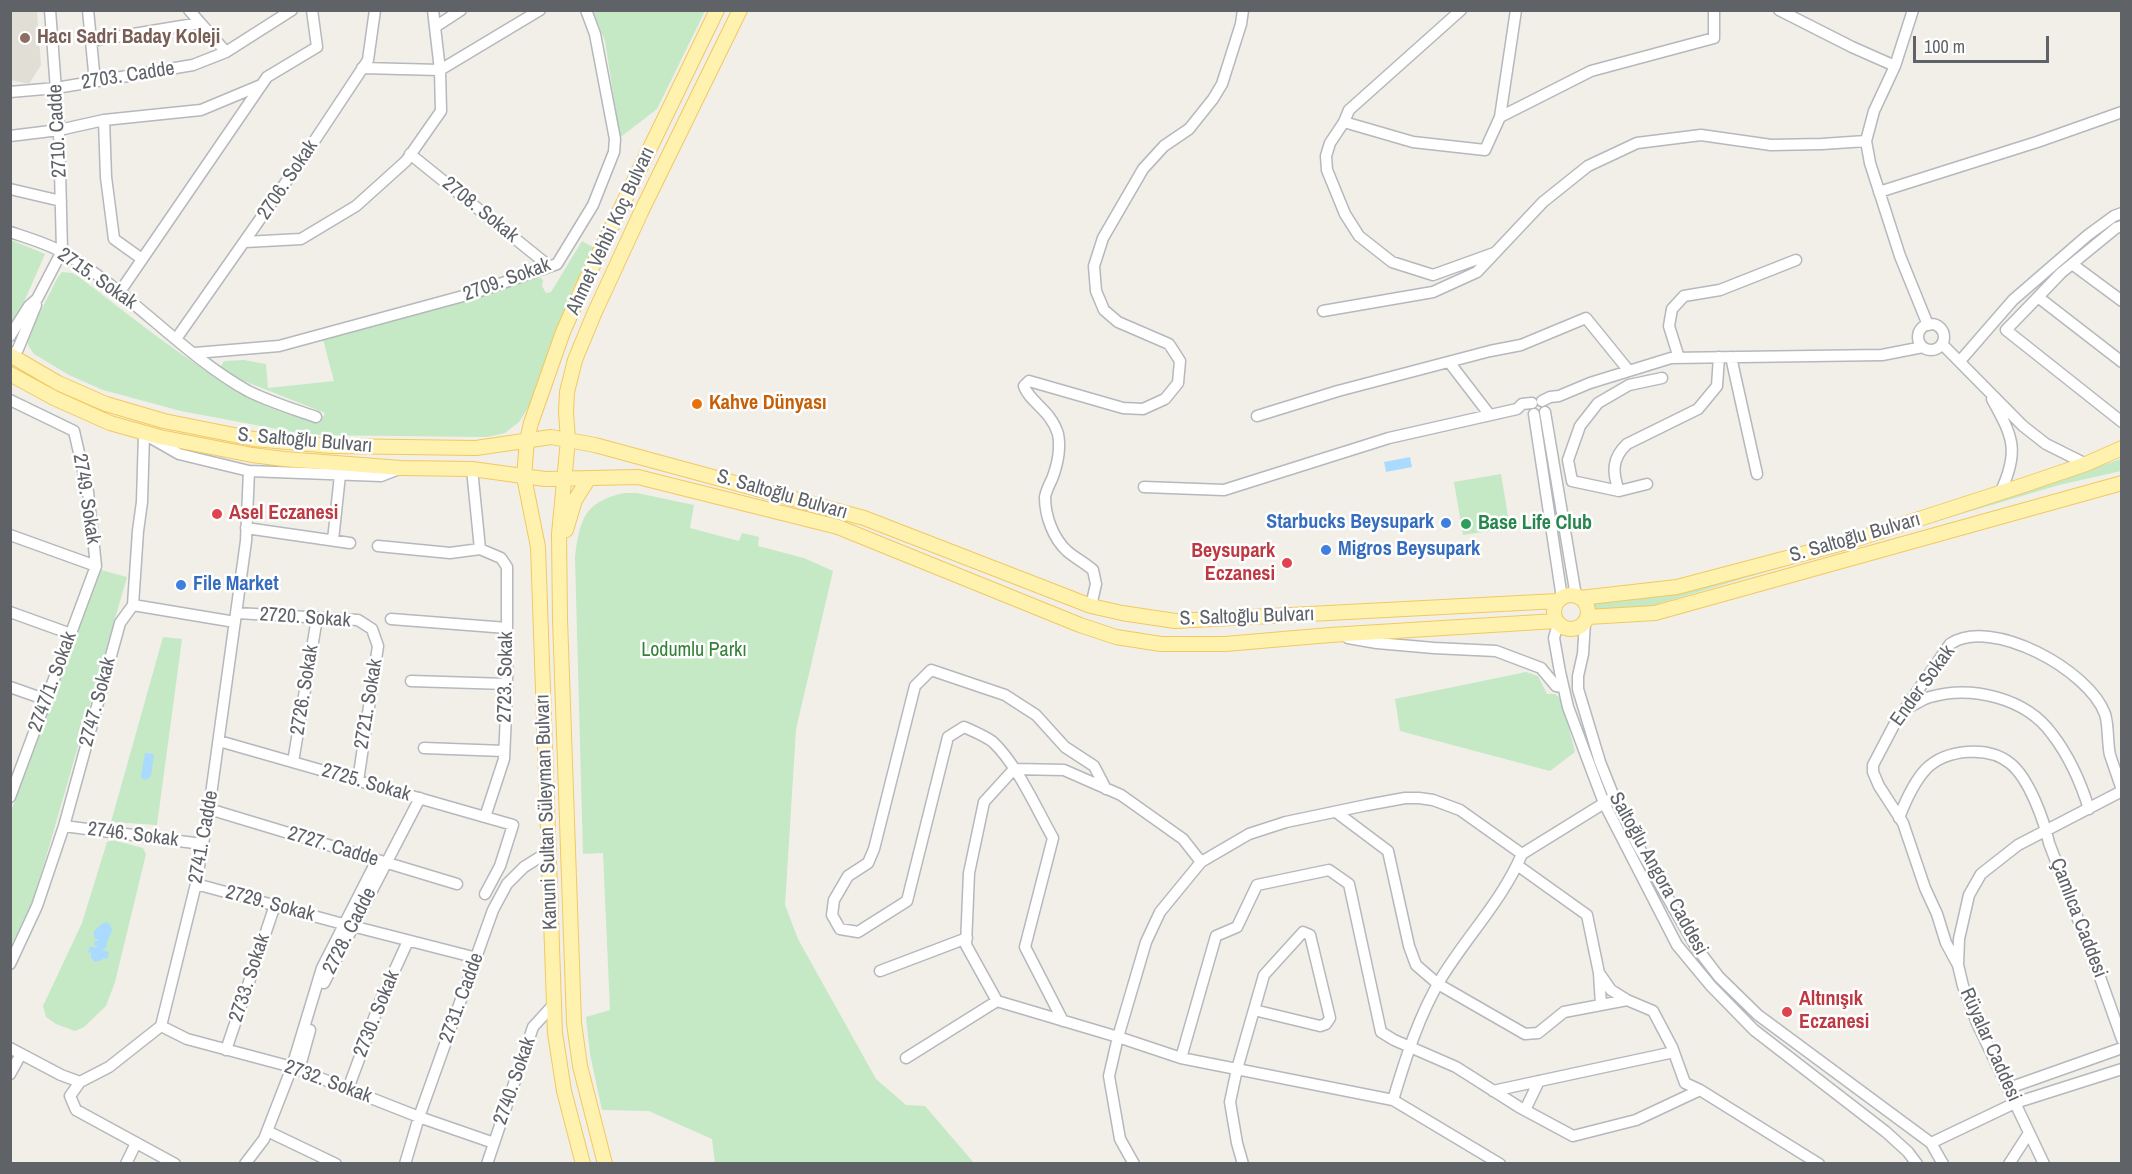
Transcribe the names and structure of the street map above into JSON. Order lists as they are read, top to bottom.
{
  "streets": {
    "main road": ["Ahmet Vehbi Koç Bulvarı", "S. Saltoğlu Bulvarı", "Kanuni Sultan Süleyman Bulvarı"],
    "street": [
      "2703. Cadde",
      "2710. Cadde",
      "2706. Sokak",
      "2708. Sokak",
      "2715. Sokak",
      "2709. Sokak",
      "2749. Sokak",
      "2720. Sokak",
      "2723. Sokak",
      "2747/1. Sokak",
      "Ender Sokak",
      "2726. Sokak",
      "2747. Sokak",
      "2721. Sokak",
      "2725. Sokak",
      "2746. Sokak",
      "2741. Cadde",
      "2727. Cadde",
      "Saltoğlu Angora Caddesi",
      "2729. Sokak",
      "Çamlıca Caddesi",
      "2728. Cadde",
      "2733. Sokak",
      "2731. Cadde",
      "2730. Sokak",
      "Rüyalar Caddesi",
      "2740. Sokak",
      "2732. Sokak"
    ]
  },
  "crossings": [
    ["2703. Cadde", "2710. Cadde"],
    ["2710. Cadde", "2715. Sokak"],
    ["2706. Sokak", "2715. Sokak"],
    ["2708. Sokak", "2709. Sokak"],
    ["Ahmet Vehbi Koç Bulvarı", "S. Saltoğlu Bulvarı"],
    ["Ahmet Vehbi Koç Bulvarı", "Kanuni Sultan Süleyman Bulvarı"],
    ["2715. Sokak", "2709. Sokak"],
    ["S. Saltoğlu Bulvarı", "2747. Sokak"],
    ["S. Saltoğlu Bulvarı", "Kanuni Sultan Süleyman Bulvarı"],
    ["S. Saltoğlu Bulvarı", "Saltoğlu Angora Caddesi"],
    ["2749. Sokak", "2747/1. Sokak"],
    ["2720. Sokak", "2726. Sokak"],
    ["2720. Sokak", "2747. Sokak"],
    ["2720. Sokak", "2721. Sokak"],
    ["2720. Sokak", "2741. Cadde"],
    ["2723. Sokak", "2725. Sokak"],
    ["Ender Sokak", "Çamlıca Caddesi"],
    ["Ender Sokak", "Rüyalar Caddesi"],
    ["2726. Sokak", "2725. Sokak"],
    ["2747. Sokak", "2746. Sokak"],
    ["2721. Sokak", "2725. Sokak"],
    ["2725. Sokak", "2741. Cadde"],
    ["2725. Sokak", "2728. Cadde"],
    ["Kanuni Sultan Süleyman Bulvarı", "2731. Cadde"],
    ["Kanuni Sultan Süleyman Bulvarı", "2740. Sokak"],
    ["2746. Sokak", "2741. Cadde"],
    ["2741. Cadde", "2727. Cadde"],
    ["2741. Cadde", "2729. Sokak"],
    ["2741. Cadde", "2732. Sokak"],
    ["2727. Cadde", "2728. Cadde"],
    ["2729. Sokak", "2728. Cadde"],
    ["2729. Sokak", "2733. Sokak"],
    ["2729. Sokak", "2731. Cadde"],
    ["2729. Sokak", "2730. Sokak"],
    ["Çamlıca Caddesi", "Rüyalar Caddesi"],
    ["2728. Cadde", "2732. Sokak"],
    ["2733. Sokak", "2732. Sokak"],
    ["2731. Cadde", "2732. Sokak"],
    ["2730. Sokak", "2732. Sokak"],
    ["2740. Sokak", "2732. Sokak"]
  ],
  "parks": ["Lodumlu Parkı"],
  "places": [
    "Hacı Sadri Baday Koleji",
    "Kahve Dünyası",
    "Asel Eczanesi",
    "Starbucks Beysupark",
    "Base Life Club",
    "Migros Beysupark",
    "Beysupark Eczanesi",
    "File Market",
    "Altınışık Eczanesi"
  ],
  "scale_bar": "100 m"
}
